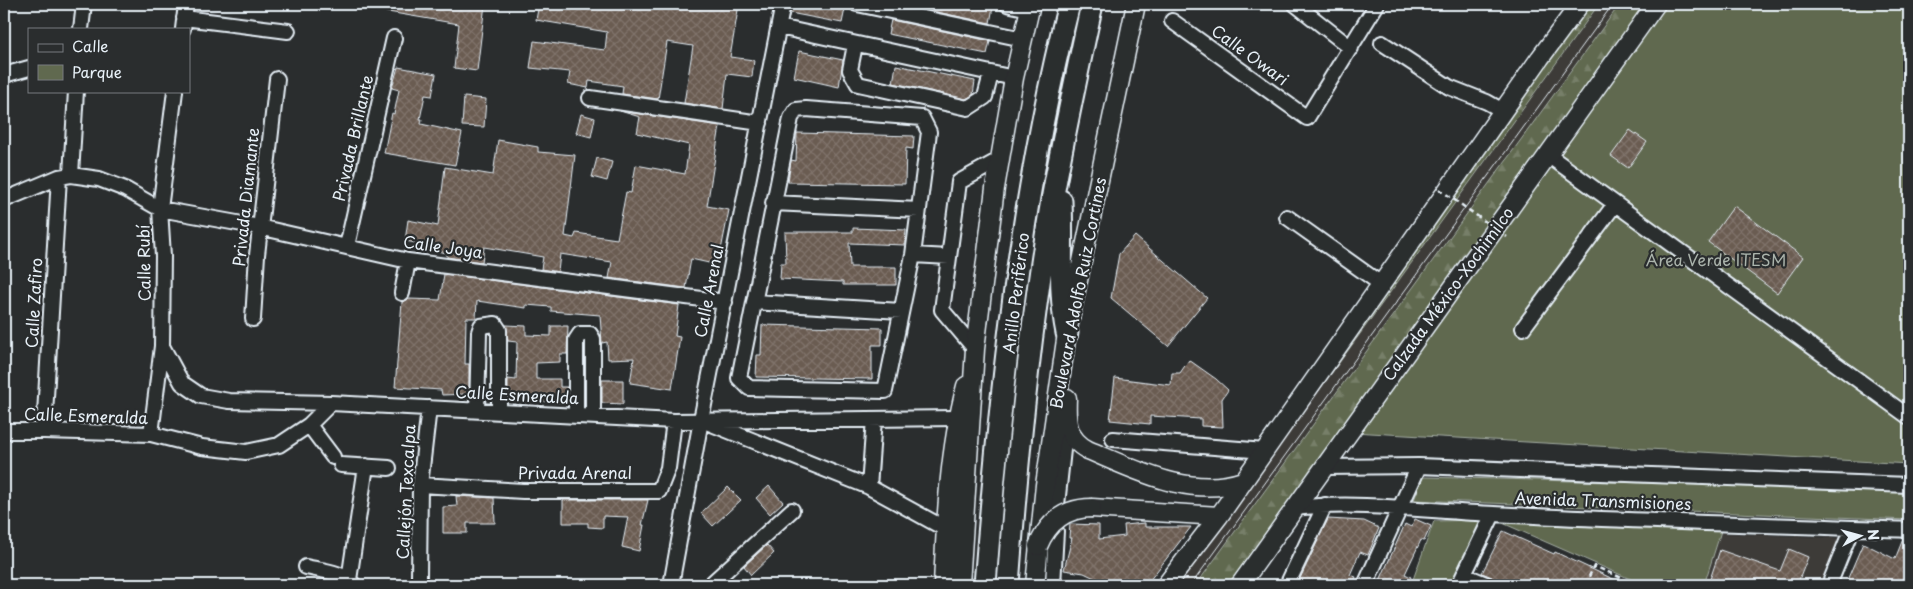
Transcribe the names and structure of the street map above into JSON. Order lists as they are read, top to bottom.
{
  "streets": {
    "highway": ["Anillo Periférico"],
    "main road": ["Boulevard Adolfo Ruiz Cortines", "Calzada México-Xochimilco"],
    "street": [
      "Calle Owari",
      "Privada Brillante",
      "Privada Diamante",
      "Calle Joya",
      "Calle Rubí",
      "Calle Arenal",
      "Calle Zafiro",
      "Calle Esmeralda",
      "Privada Arenal",
      "Callejón Texcalpa",
      "Avenida Transmisiones"
    ]
  },
  "crossings": [
    ["Privada Brillante", "Calle Joya"],
    ["Privada Diamante", "Calle Joya"],
    ["Calle Joya", "Calle Rubí"],
    ["Calle Joya", "Calle Arenal"],
    ["Calle Joya", "Calle Zafiro"],
    ["Calle Rubí", "Calle Esmeralda"],
    ["Calle Arenal", "Calle Esmeralda"],
    ["Calzada México-Xochimilco", "Avenida Transmisiones"],
    ["Calle Zafiro", "Calle Esmeralda"],
    ["Calle Esmeralda", "Privada Arenal"],
    ["Calle Esmeralda", "Callejón Texcalpa"],
    ["Privada Arenal", "Callejón Texcalpa"]
  ],
  "parks": ["Área Verde ITESM"],
  "legend": ["Calle", "Parque"],
  "north": "right"
}
